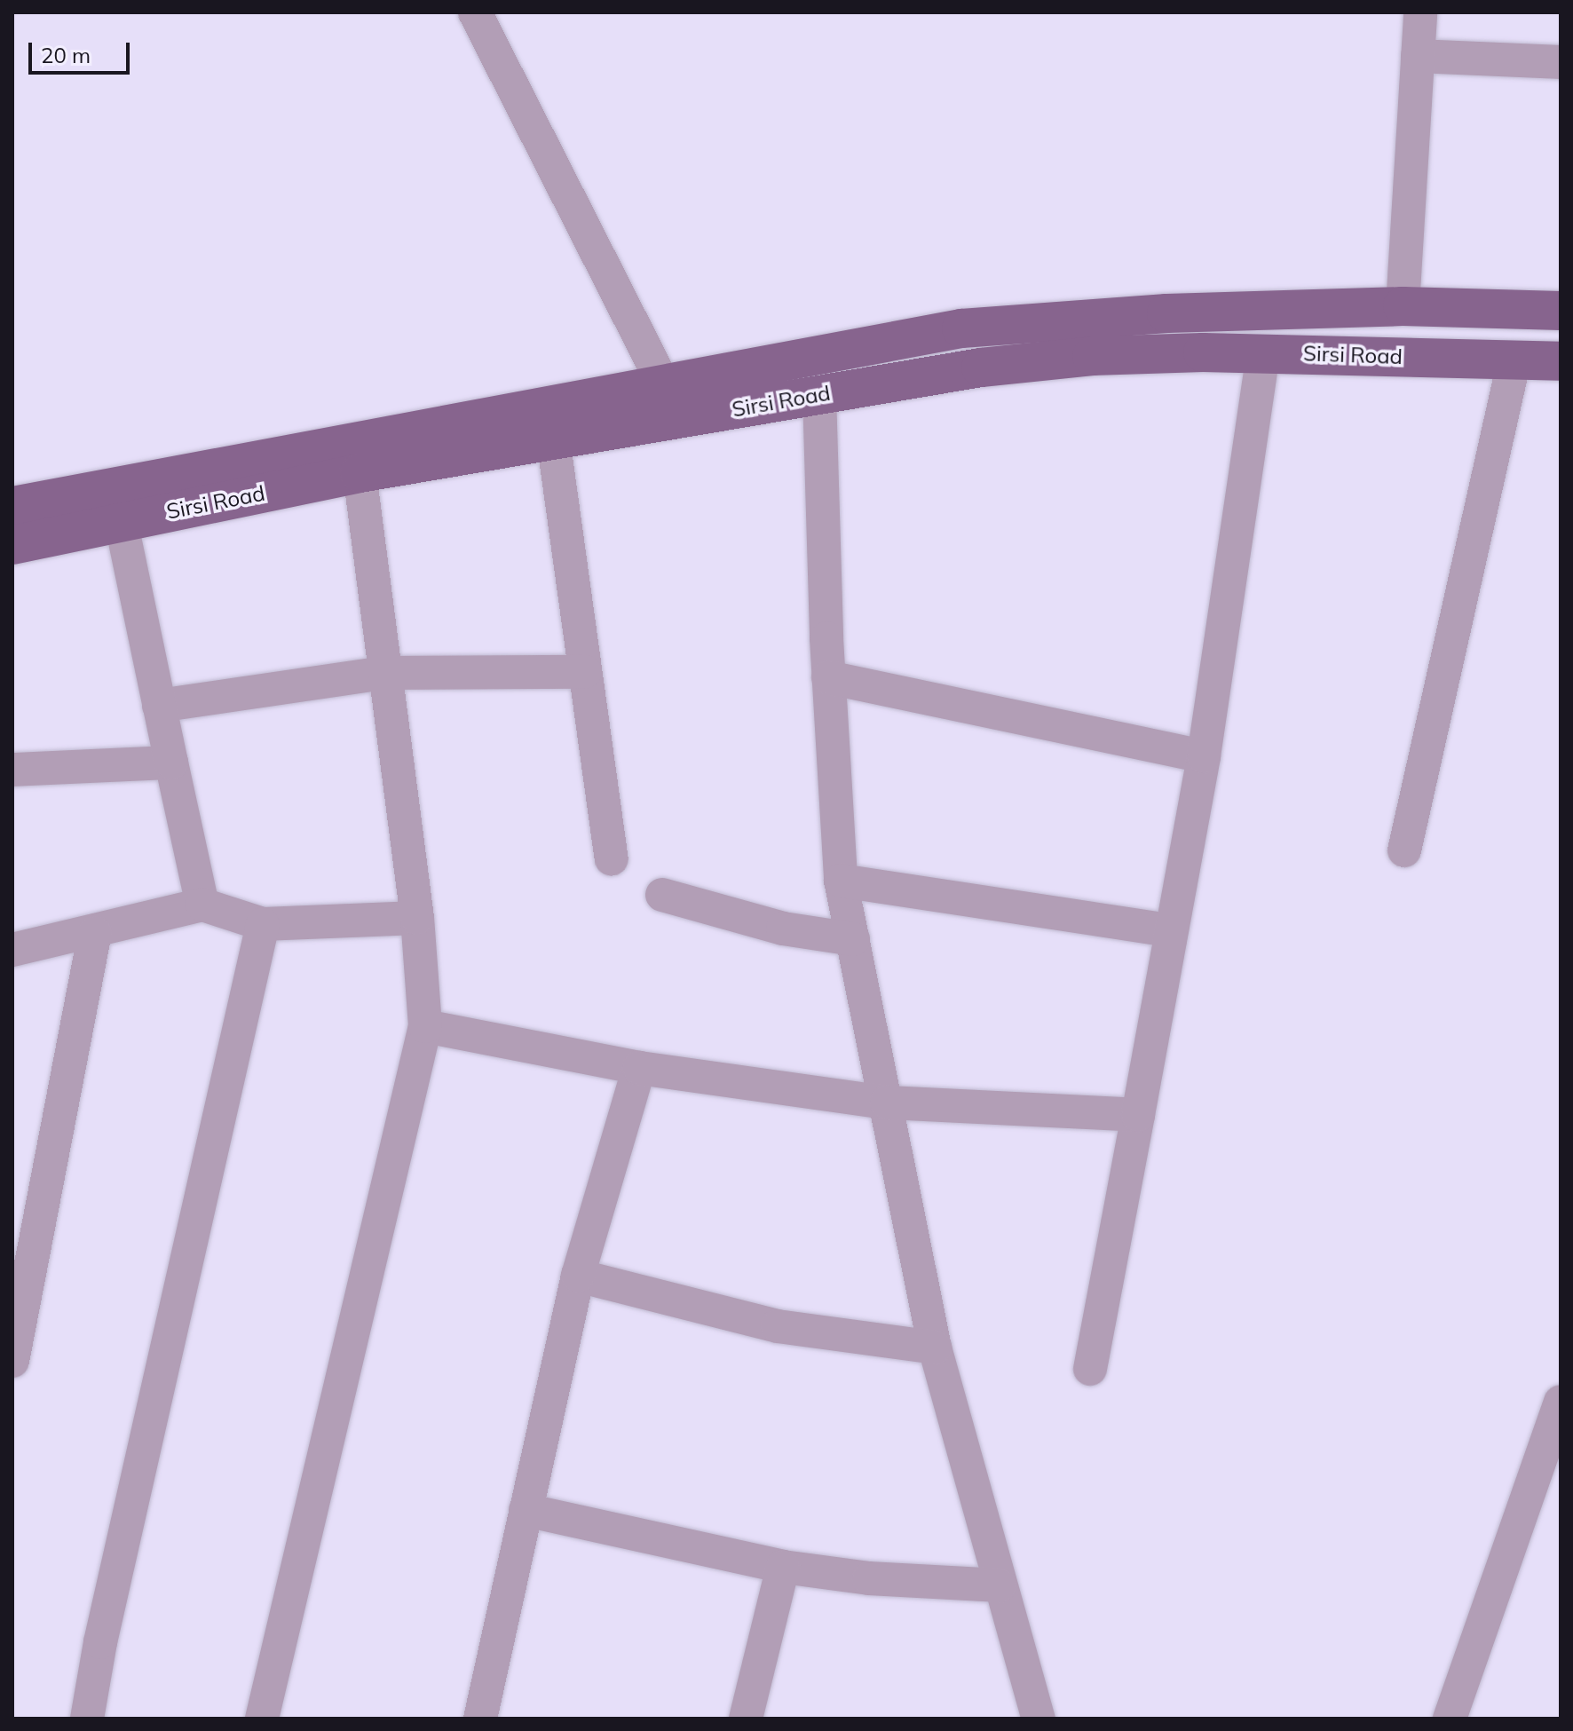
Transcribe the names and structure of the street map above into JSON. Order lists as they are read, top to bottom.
{
  "streets": {
    "main road": ["Sirsi Road"]
  },
  "scale_bar": "20 m"
}
